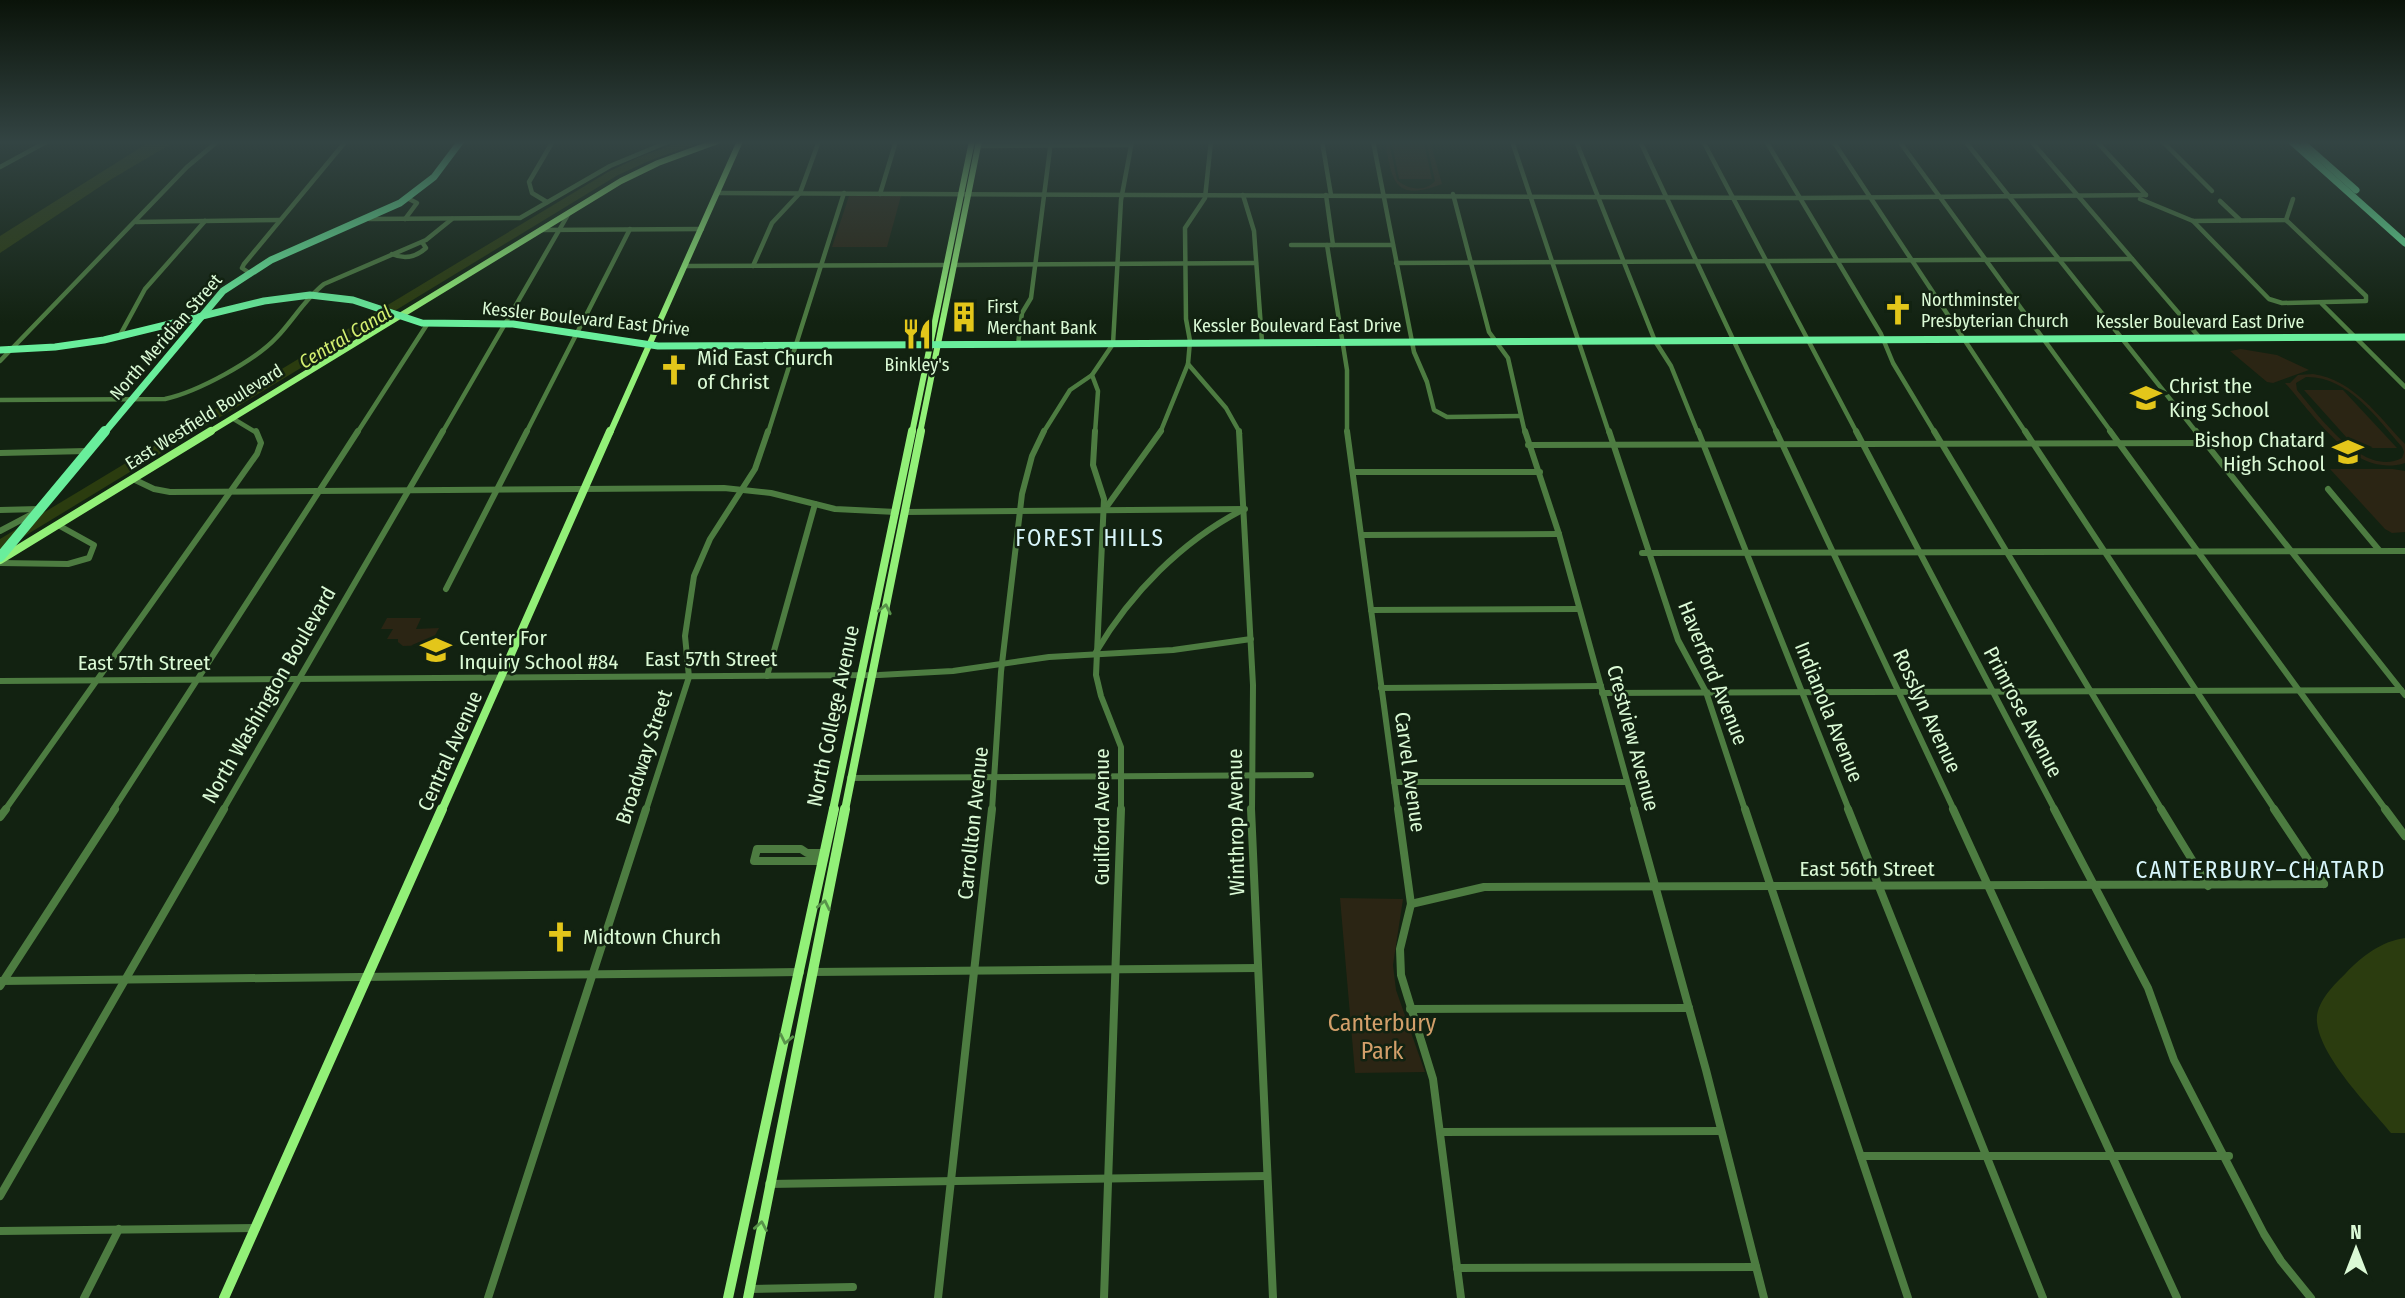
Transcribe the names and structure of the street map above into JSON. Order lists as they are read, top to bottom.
{
  "streets": {
    "main road": [
      "Kessler Boulevard East Drive",
      "North Meridian Street",
      "East Westfield Boulevard",
      "North College Avenue",
      "Central Avenue"
    ],
    "street": [
      "East 57th Street",
      "Haverford Avenue",
      "North Washington Boulevard",
      "Rosslyn Avenue",
      "Indianola Avenue",
      "Primrose Avenue",
      "Crestview Avenue",
      "Broadway Street",
      "Carvel Avenue",
      "Guilford Avenue",
      "Winthrop Avenue",
      "Carrollton Avenue",
      "East 56th Street"
    ]
  },
  "crossings": [
    ["Kessler Boulevard East Drive", "North Meridian Street"],
    ["Kessler Boulevard East Drive", "East Westfield Boulevard"],
    ["Kessler Boulevard East Drive", "Haverford Avenue"],
    ["Kessler Boulevard East Drive", "North Washington Boulevard"],
    ["Kessler Boulevard East Drive", "Rosslyn Avenue"],
    ["Kessler Boulevard East Drive", "Indianola Avenue"],
    ["Kessler Boulevard East Drive", "Primrose Avenue"],
    ["Kessler Boulevard East Drive", "North College Avenue"],
    ["Kessler Boulevard East Drive", "Crestview Avenue"],
    ["Kessler Boulevard East Drive", "Central Avenue"],
    ["Kessler Boulevard East Drive", "Broadway Street"],
    ["Kessler Boulevard East Drive", "Carvel Avenue"],
    ["North Meridian Street", "East Westfield Boulevard"],
    ["East Westfield Boulevard", "North Washington Boulevard"],
    ["East 57th Street", "North Washington Boulevard"],
    ["East 57th Street", "North College Avenue"],
    ["East 57th Street", "Central Avenue"],
    ["East 57th Street", "Broadway Street"],
    ["East 57th Street", "Guilford Avenue"],
    ["East 57th Street", "Winthrop Avenue"],
    ["East 57th Street", "Carrollton Avenue"],
    ["Haverford Avenue", "East 56th Street"],
    ["Rosslyn Avenue", "East 56th Street"],
    ["Indianola Avenue", "East 56th Street"],
    ["Primrose Avenue", "East 56th Street"],
    ["Crestview Avenue", "East 56th Street"],
    ["Carvel Avenue", "East 56th Street"],
    ["Guilford Avenue", "Carrollton Avenue"]
  ],
  "districts": ["FOREST HILLS", "CANTERBURY–CHATARD"],
  "water": ["Central Canal"],
  "parks": ["Canterbury Park"],
  "places": {
    "church": ["Northminster Presbyterian Church", "Mid East Church of Christ", "Midtown Church"],
    "building": ["First Merchant Bank"],
    "restaurant": ["Binkley's"],
    "school or university": ["Christ the King School", "Bishop Chatard High School", "Center For Inquiry School #84"]
  },
  "north": "top"
}
